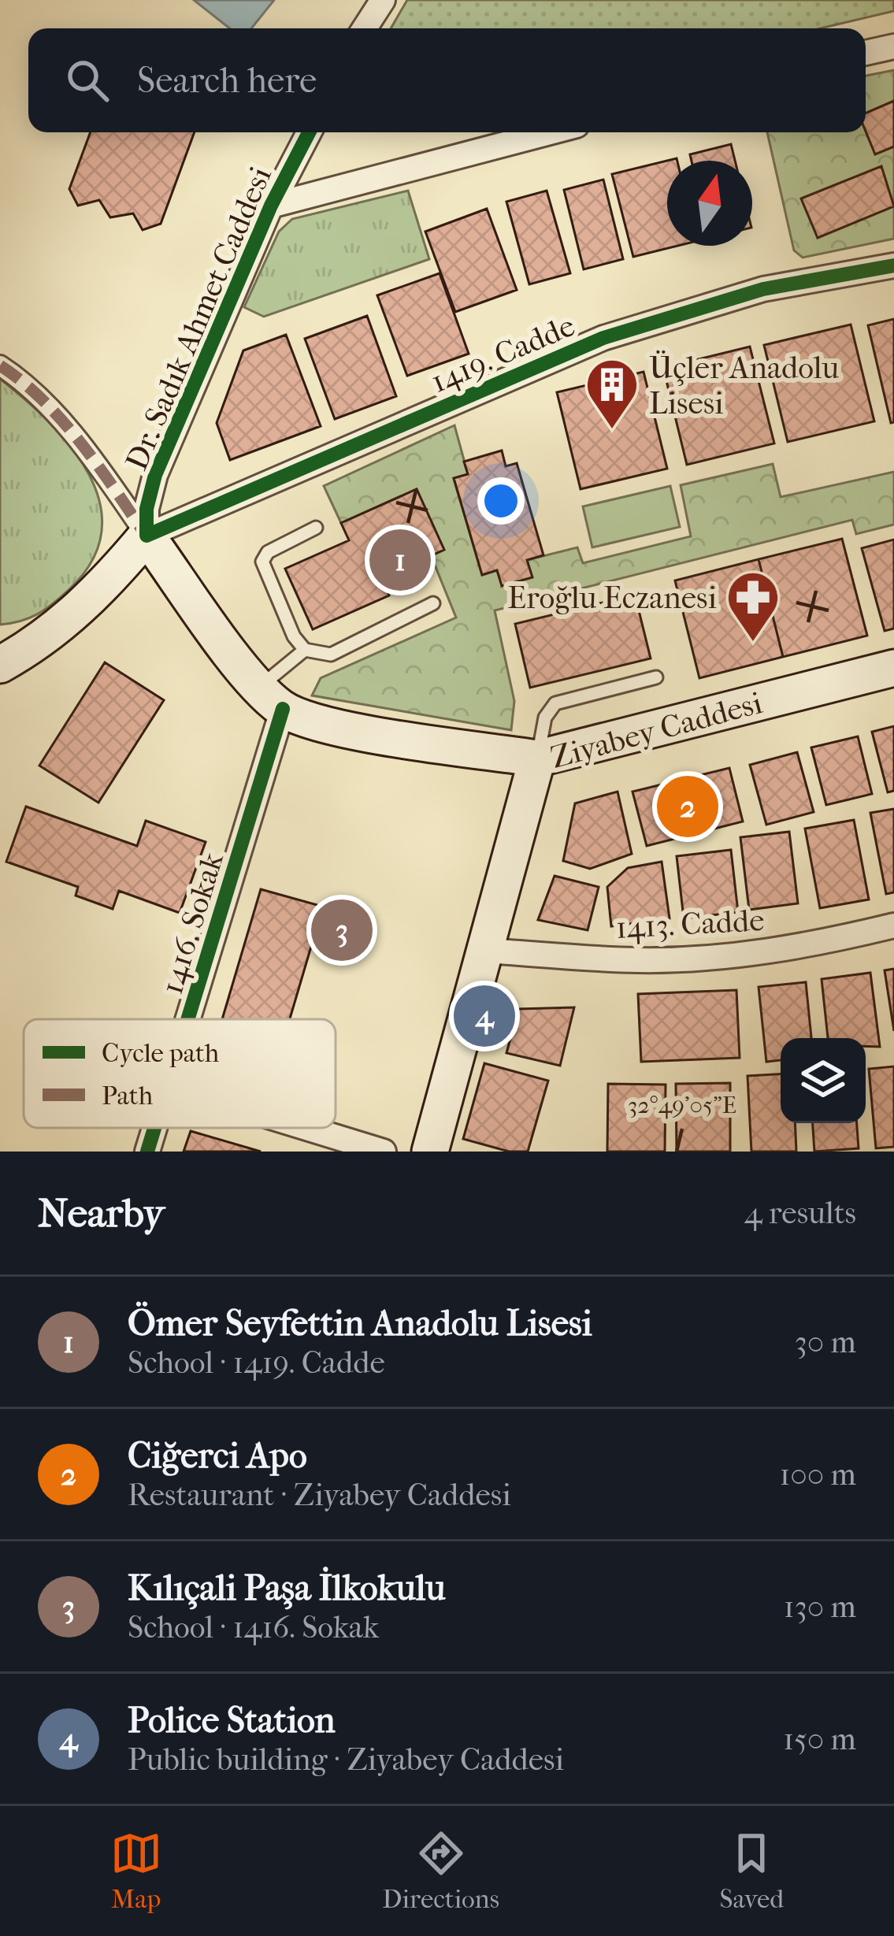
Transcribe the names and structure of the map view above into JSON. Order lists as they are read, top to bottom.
{
  "streets": {
    "main road": ["Ziyabey Caddesi"],
    "street": [
      "Dr. Sadık Ahmet Caddesi",
      "1419. Cadde",
      "1416. Sokak",
      "1413. Cadde"
    ]
  },
  "crossings": [
    ["Dr. Sadık Ahmet Caddesi", "1419. Cadde"],
    ["Ziyabey Caddesi", "1413. Cadde"]
  ],
  "places": {
    "building": ["Üçler Anadolu Lisesi"],
    "pharmacy": ["Eroğlu Eczanesi"]
  },
  "legend": ["Cycle path", "Path"],
  "north": "top",
  "page": {
    "search": "Search here",
    "pins": [
      "1",
      "2",
      "3",
      "4"
    ],
    "heading": ["Nearby", "4 results"],
    "list": [
      {
        "mark": "1",
        "name": "Ömer Seyfettin Anadolu Lisesi",
        "note": "School · 1419. Cadde",
        "value": "30 m"
      },
      {
        "mark": "2",
        "name": "Ciğerci Apo",
        "note": "Restaurant · Ziyabey Caddesi",
        "value": "100 m"
      },
      {
        "mark": "3",
        "name": "Kılıçali Paşa İlkokulu",
        "note": "School · 1416. Sokak",
        "value": "130 m"
      },
      {
        "mark": "4",
        "name": "Police Station",
        "note": "Public building · Ziyabey Caddesi",
        "value": "150 m"
      }
    ],
    "nav": ["Map", "Directions", "Saved"]
  },
  "coordinates": ["32°49'05\"E"]
}
